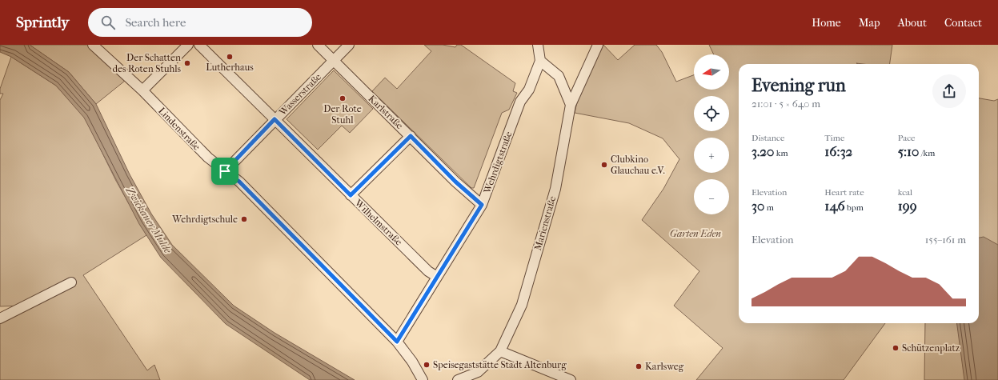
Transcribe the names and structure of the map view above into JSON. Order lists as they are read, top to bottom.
{
  "streets": {
    "street": [
      "Wasserstraße",
      "Karlstraße",
      "Lindenstraße",
      "Wehrdigtstraße",
      "Wilhelmstraße",
      "Marienstraße"
    ]
  },
  "crossings": [
    ["Wasserstraße", "Karlstraße"],
    ["Wasserstraße", "Lindenstraße"],
    ["Wasserstraße", "Wilhelmstraße"],
    ["Karlstraße", "Wehrdigtstraße"],
    ["Lindenstraße", "Wehrdigtstraße"],
    ["Wehrdigtstraße", "Wilhelmstraße"]
  ],
  "water": ["Zwickauer Mulde"],
  "parks": ["Garten Eden"],
  "places": [
    "Lutherhaus",
    "Der Schatten des Roten Stuhls",
    "Der Rote Stuhl",
    "Clubkino Glauchau e.V.",
    "Wehrdigtschule",
    "Schützenplatz",
    "Speisegaststätte Stadt Altenburg",
    "Karlsweg"
  ],
  "north": "left",
  "page": {
    "header": "Sprintly",
    "search": "Search here",
    "nav": [
      "Home",
      "Map",
      "About",
      "Contact"
    ],
    "map_buttons": ["+", "−"],
    "heading": ["Evening run", "21:01 · 5 × 640 m"],
    "stats": [
      ["Distance", "3.20 km"],
      ["Time", "16:32"],
      ["Pace", "5:10 /km"],
      ["Elevation", "30 m"],
      ["Heart rate", "146 bpm"],
      ["kcal", "199"]
    ],
    "chart": ["Elevation", "155–161 m"]
  }
}
